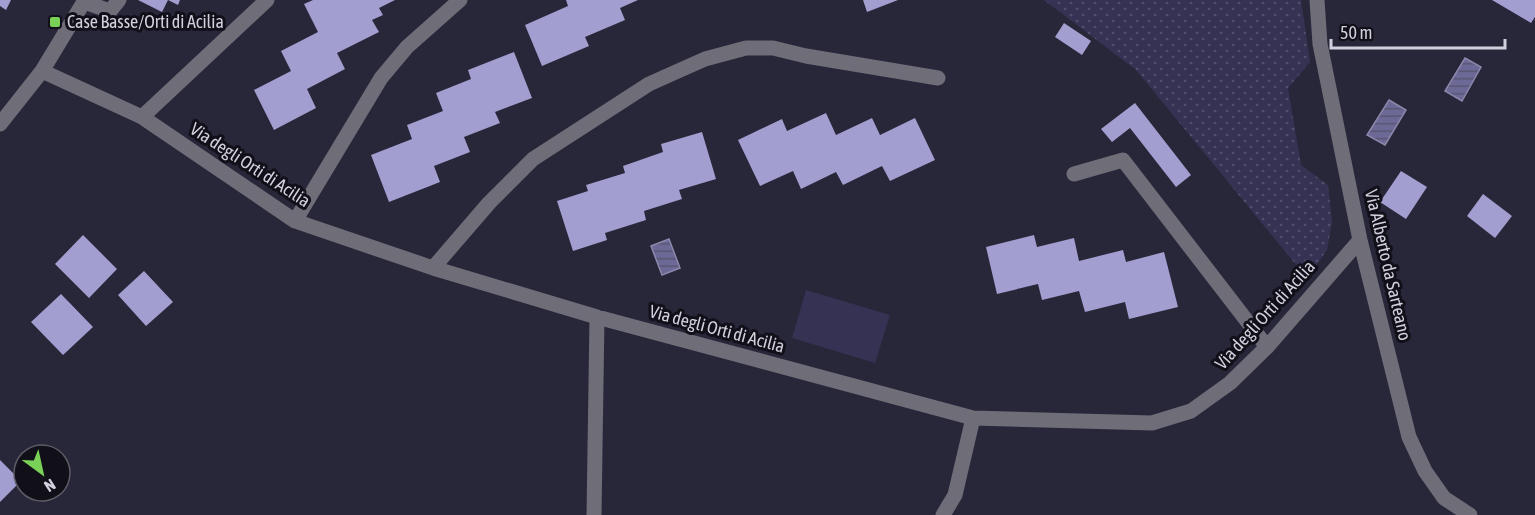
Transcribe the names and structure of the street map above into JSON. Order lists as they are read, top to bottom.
{
  "streets": {
    "street": ["Via degli Orti di Acilia", "Via Alberto da Sarteano"]
  },
  "crossings": [
    ["Via degli Orti di Acilia", "Via Alberto da Sarteano"]
  ],
  "places": {
    "transit": ["Case Basse/Orti di Acilia"]
  },
  "scale_bar": "50 m",
  "north": "bottom right"
}
